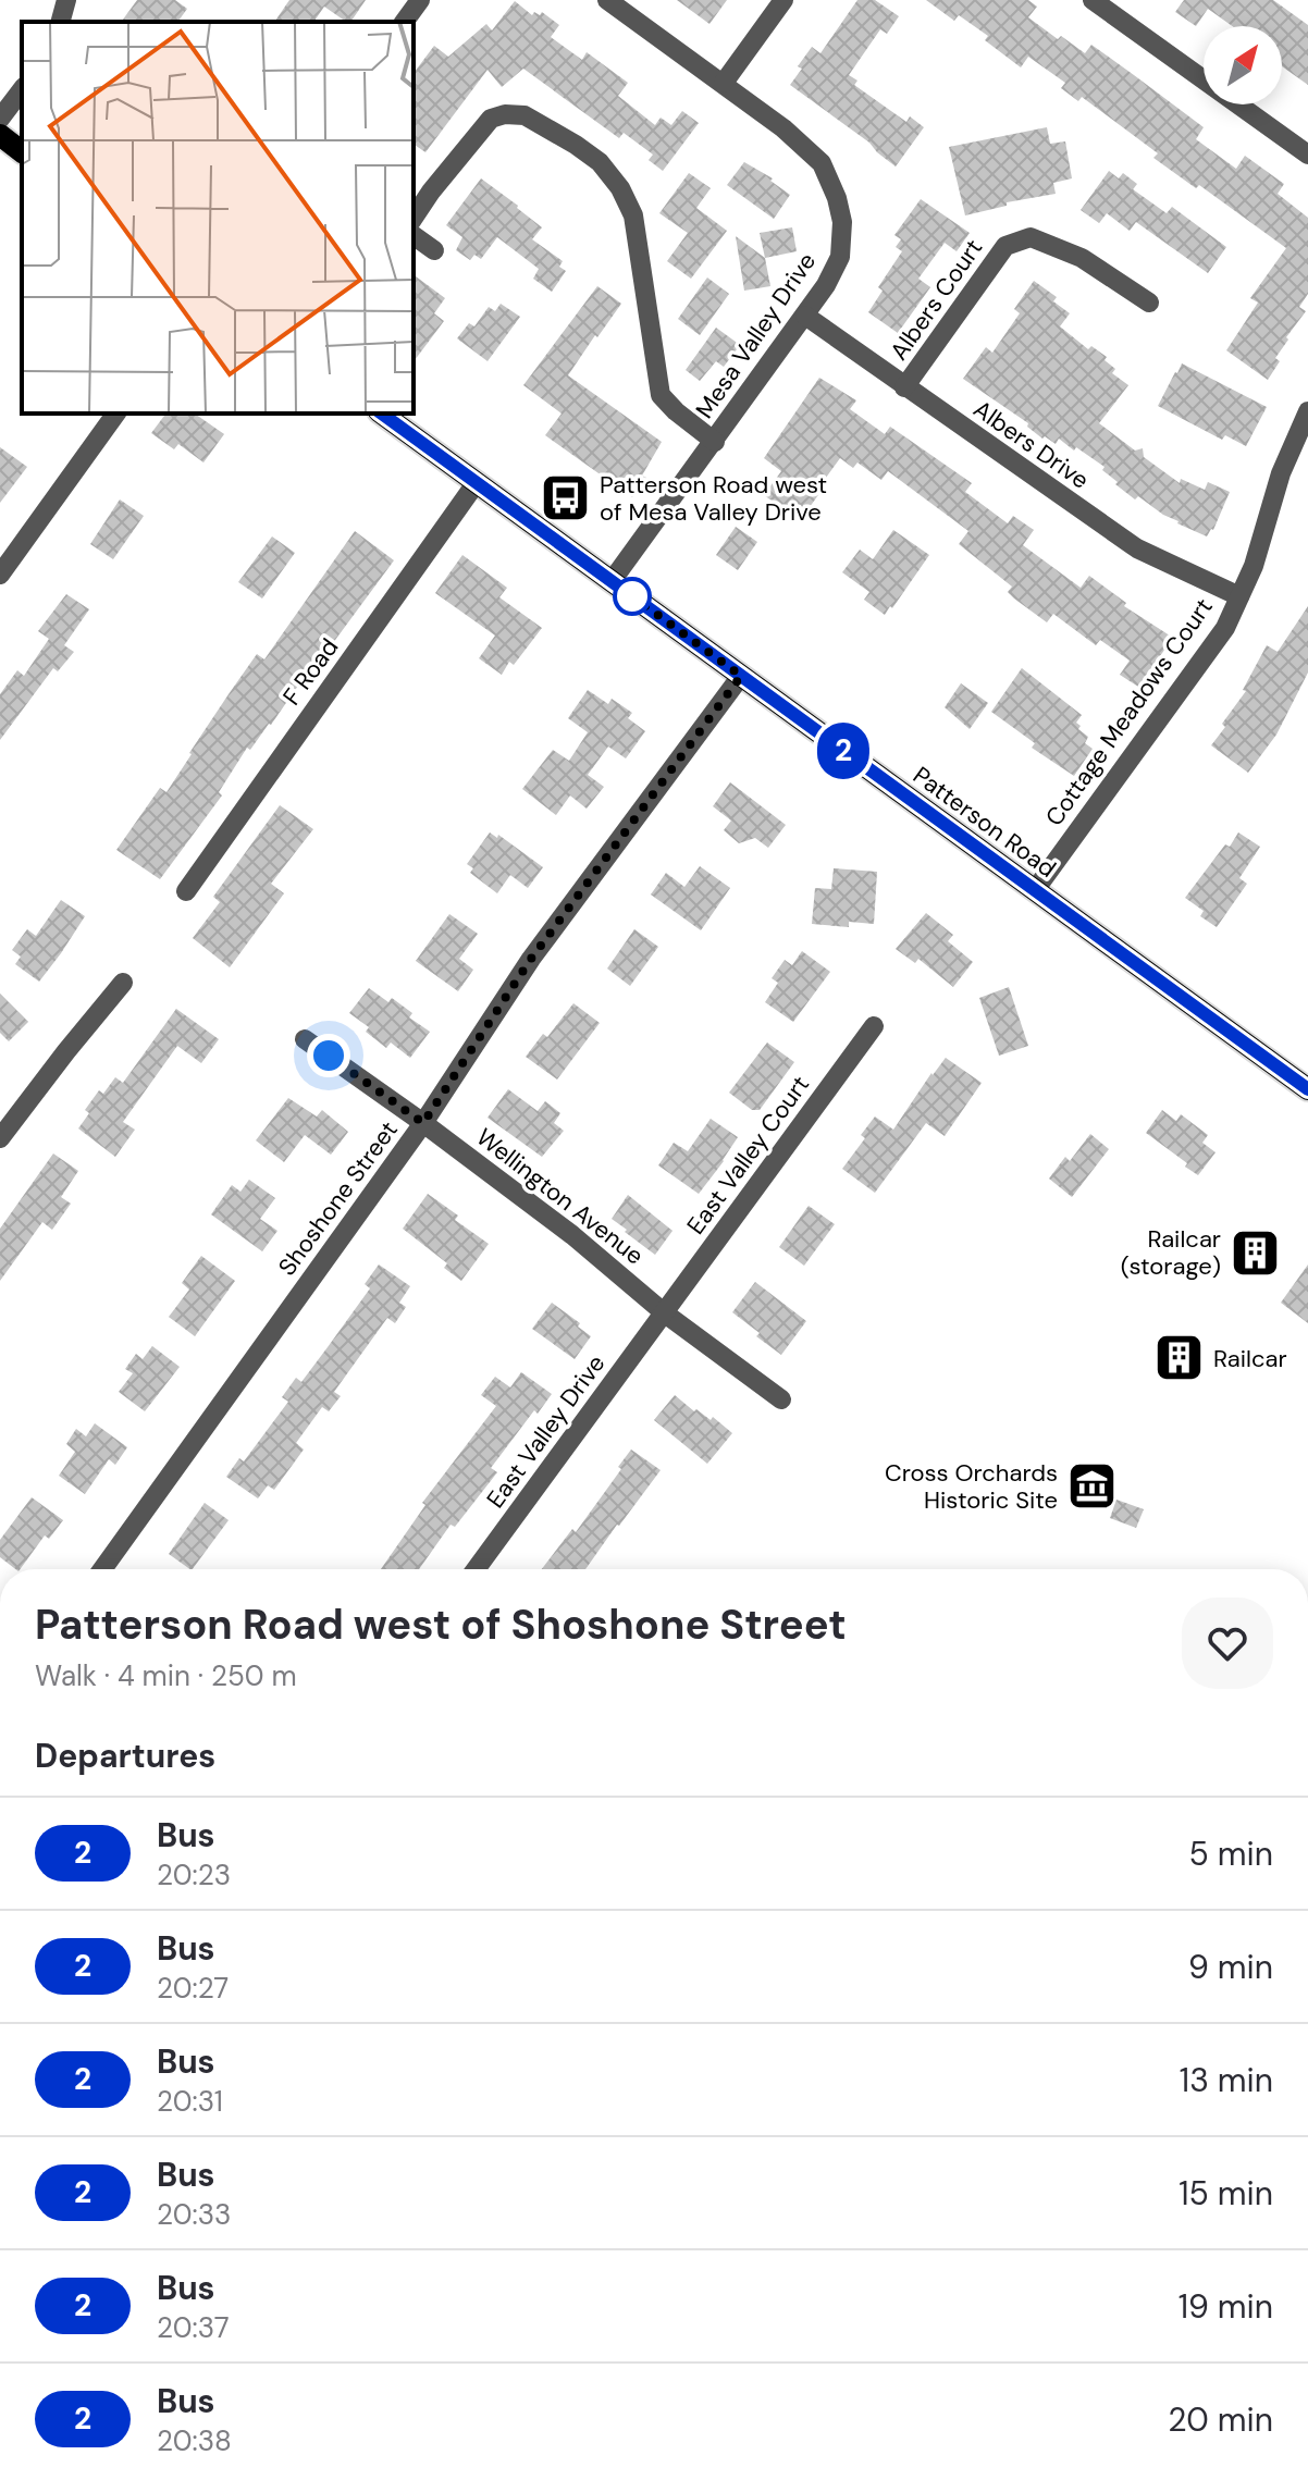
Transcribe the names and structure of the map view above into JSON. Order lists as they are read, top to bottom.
{
  "streets": {
    "main road": ["Patterson Road"],
    "street": [
      "Albers Court",
      "Mesa Valley Drive",
      "Albers Drive",
      "F Road",
      "Cottage Meadows Court",
      "East Valley Court",
      "Wellington Avenue",
      "Shoshone Street",
      "East Valley Drive"
    ]
  },
  "crossings": [
    ["Albers Court", "Albers Drive"],
    ["Mesa Valley Drive", "Albers Drive"],
    ["Mesa Valley Drive", "Patterson Road"],
    ["Albers Drive", "Cottage Meadows Court"],
    ["F Road", "Patterson Road"],
    ["Cottage Meadows Court", "Patterson Road"],
    ["Patterson Road", "Shoshone Street"],
    ["East Valley Court", "Wellington Avenue"],
    ["East Valley Court", "East Valley Drive"],
    ["Wellington Avenue", "Shoshone Street"],
    ["Wellington Avenue", "East Valley Drive"]
  ],
  "places": {
    "bus stop": ["Patterson Road west of Mesa Valley Drive"],
    "building": ["Railcar (storage)", "Railcar"],
    "museum": ["Cross Orchards Historic Site"]
  },
  "lines": ["bus line 2"],
  "north": "top right",
  "page": {
    "on_map": "2",
    "heading": [
      ["Patterson Road west of Shoshone Street", "Walk · 4 min · 250 m"],
      "Departures"
    ],
    "list": [
      {
        "mark": "2",
        "name": "Bus",
        "note": "20:23",
        "value": "5 min"
      },
      {
        "mark": "2",
        "name": "Bus",
        "note": "20:27",
        "value": "9 min"
      },
      {
        "mark": "2",
        "name": "Bus",
        "note": "20:31",
        "value": "13 min"
      },
      {
        "mark": "2",
        "name": "Bus",
        "note": "20:33",
        "value": "15 min"
      },
      {
        "mark": "2",
        "name": "Bus",
        "note": "20:37",
        "value": "19 min"
      },
      {
        "mark": "2",
        "name": "Bus",
        "note": "20:38",
        "value": "20 min"
      }
    ]
  }
}
